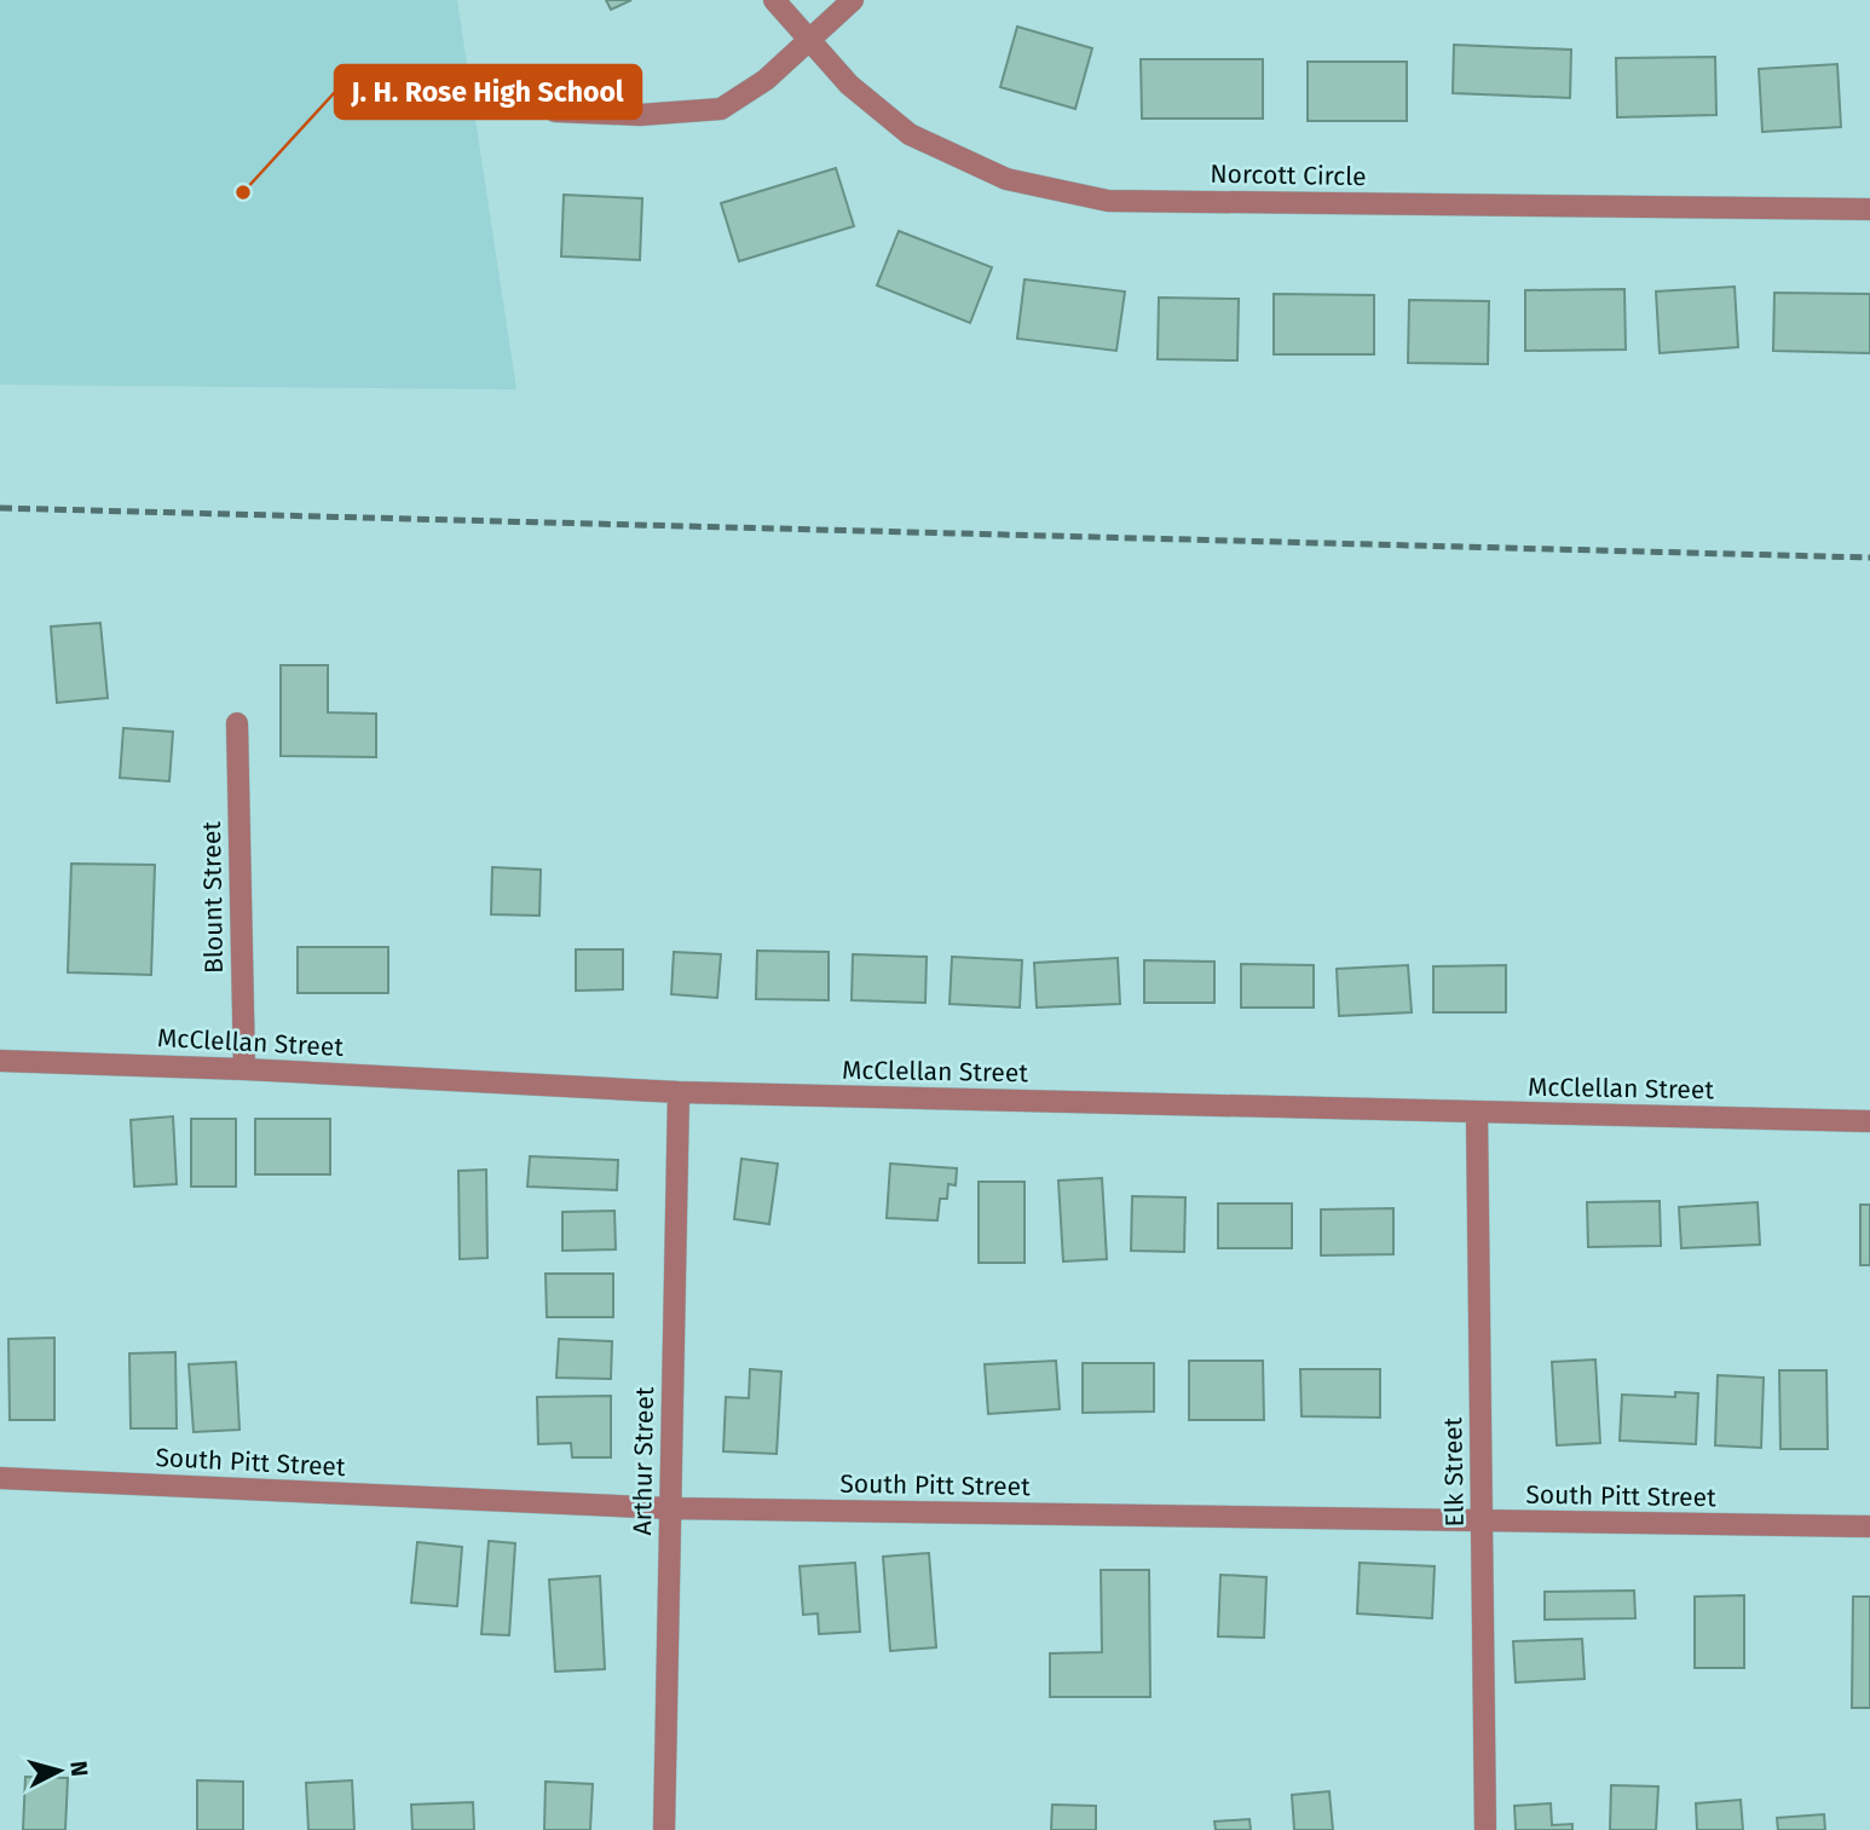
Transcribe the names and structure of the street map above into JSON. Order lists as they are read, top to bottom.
{
  "streets": {
    "street": [
      "Norcott Circle",
      "Blount Street",
      "McClellan Street",
      "Arthur Street",
      "South Pitt Street",
      "Elk Street"
    ]
  },
  "crossings": [
    ["Blount Street", "McClellan Street"],
    ["McClellan Street", "Arthur Street"],
    ["McClellan Street", "Elk Street"],
    ["Arthur Street", "South Pitt Street"],
    ["South Pitt Street", "Elk Street"]
  ],
  "places": ["J. H. Rose High School"],
  "north": "right"
}
